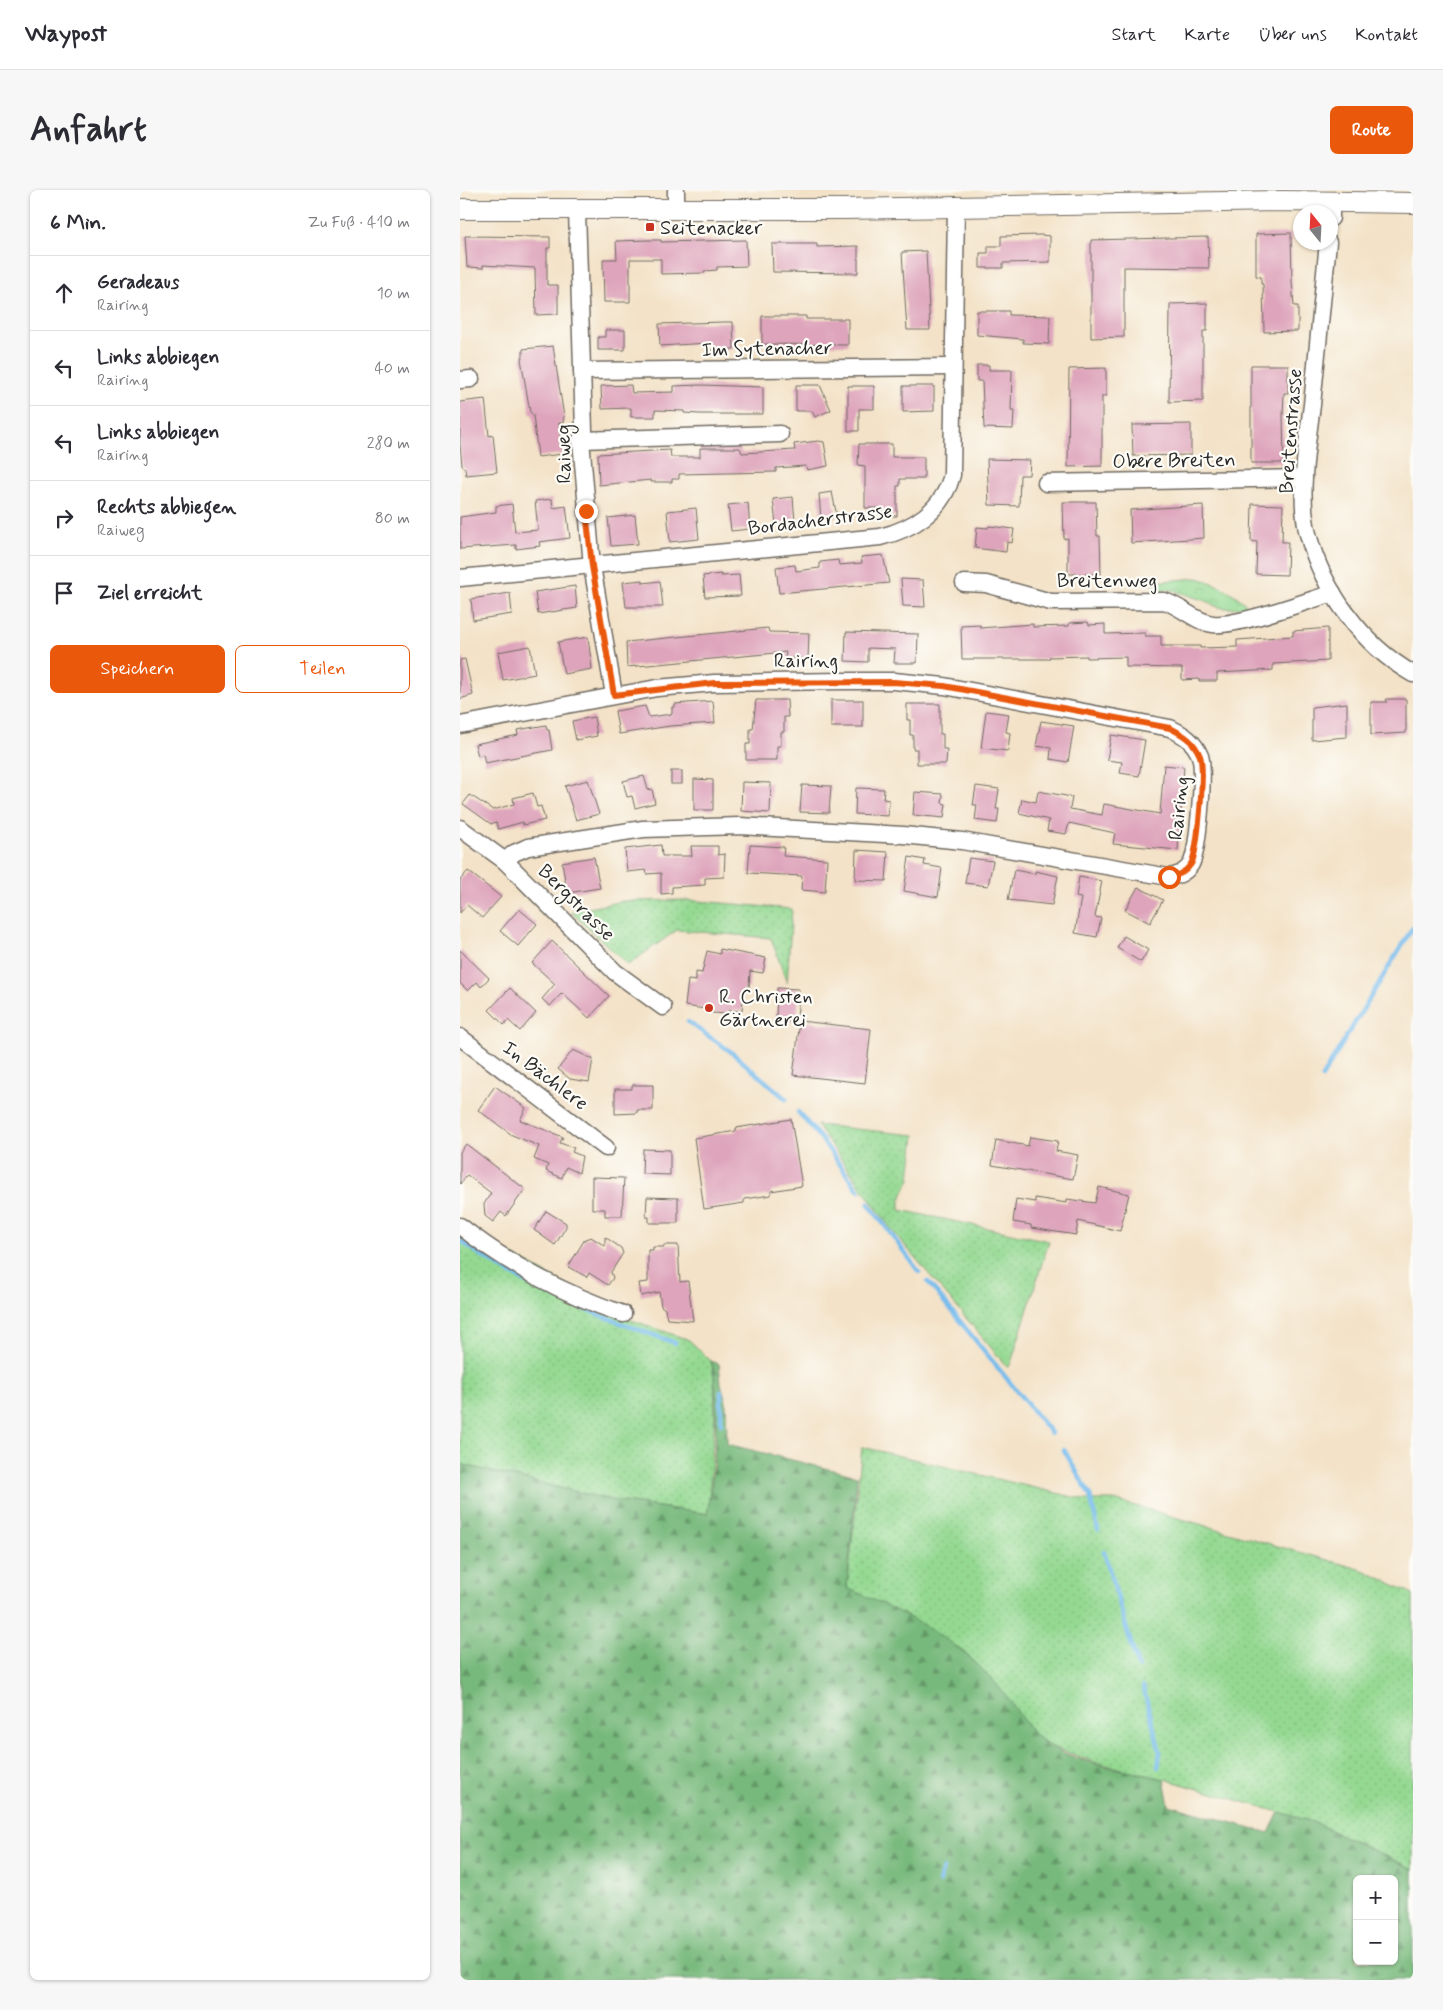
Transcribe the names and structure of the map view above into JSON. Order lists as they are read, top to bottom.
{
  "streets": {
    "street": [
      "Im Sytenacher",
      "Breitenstrasse",
      "Raiweg",
      "Obere Breiten",
      "Bordacherstrasse",
      "Breitenweg",
      "Rairing",
      "Bergstrasse",
      "In Bächlere"
    ]
  },
  "crossings": [
    ["Im Sytenacher", "Raiweg"],
    ["Im Sytenacher", "Bordacherstrasse"],
    ["Breitenstrasse", "Obere Breiten"],
    ["Breitenstrasse", "Breitenweg"],
    ["Raiweg", "Bordacherstrasse"],
    ["Raiweg", "Rairing"],
    ["Rairing", "Bergstrasse"]
  ],
  "places": {
    "transit": ["Seitenacker"],
    "other": ["R. Christen Gärtnerei"]
  },
  "north": "top",
  "page": {
    "header": "Waypost",
    "nav": [
      "Start",
      "Karte",
      "Über uns",
      "Kontakt"
    ],
    "buttons": [
      "Route",
      ["Speichern", "Teilen"]
    ],
    "title": "Anfahrt",
    "heading": ["6 Min.", "Zu Fuß · 410 m"],
    "list": [
      ["Geradeaus", "Rairing", "10 m"],
      ["Links abbiegen", "Rairing", "40 m"],
      ["Links abbiegen", "Rairing", "280 m"],
      ["Rechts abbiegen", "Raiweg", "80 m"],
      "Ziel erreicht"
    ],
    "map_buttons": ["+", "−"]
  }
}
